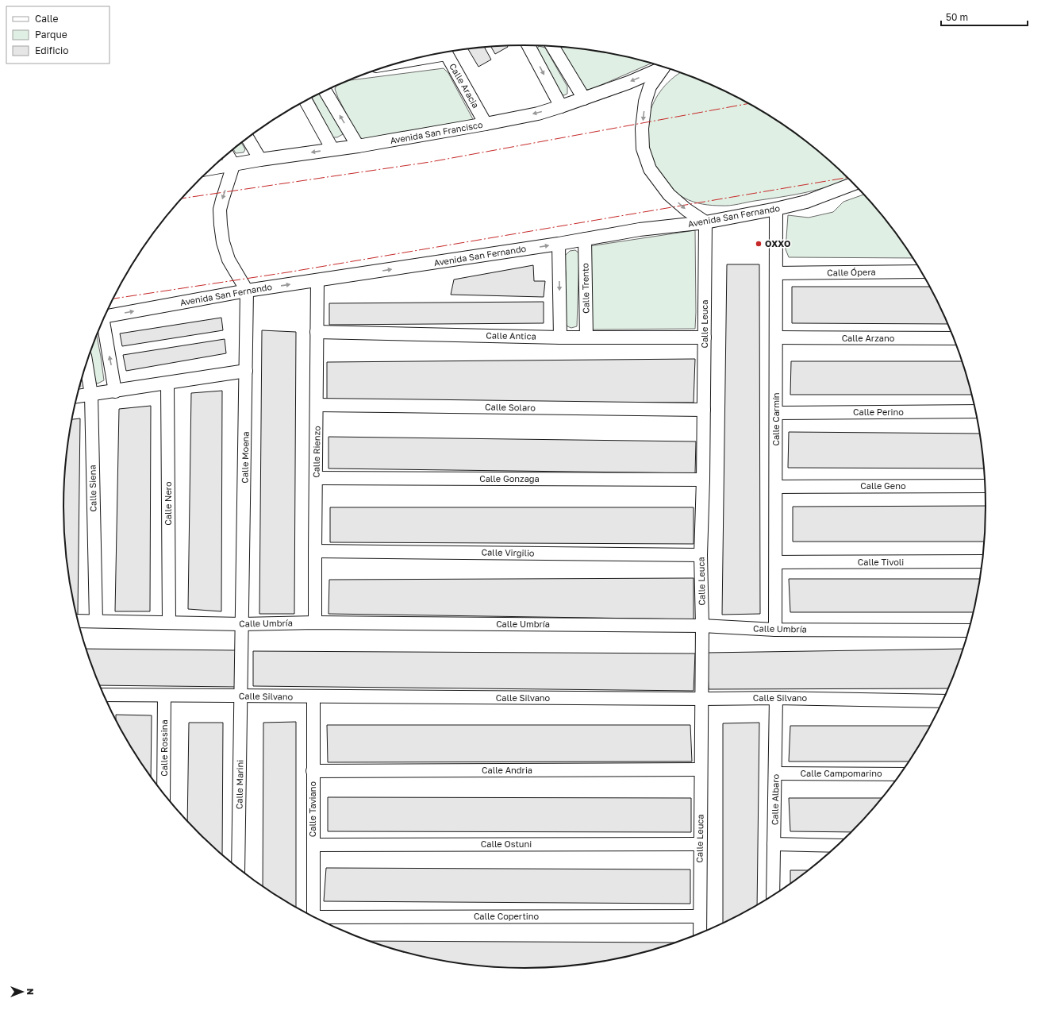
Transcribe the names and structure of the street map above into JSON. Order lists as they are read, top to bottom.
{
  "streets": {
    "street": [
      "Calle Aracia",
      "Avenida San Francisco",
      "Avenida San Fernando",
      "Calle Ópera",
      "Calle Trento",
      "Calle Leuca",
      "Calle Antica",
      "Calle Arzano",
      "Calle Solaro",
      "Calle Perino",
      "Calle Carmín",
      "Calle Rienzo",
      "Calle Moena",
      "Calle Gonzaga",
      "Calle Geno",
      "Calle Siena",
      "Calle Nero",
      "Calle Virgilio",
      "Calle Tivoli",
      "Calle Umbría",
      "Calle Silvano",
      "Calle Rossina",
      "Calle Andria",
      "Calle Campomarino",
      "Calle Marini",
      "Calle Albaro",
      "Calle Taviano",
      "Calle Ostuni",
      "Calle Copertino"
    ]
  },
  "crossings": [
    ["Calle Aracia", "Avenida San Francisco"],
    ["Avenida San Fernando", "Calle Trento"],
    ["Avenida San Fernando", "Calle Leuca"],
    ["Avenida San Fernando", "Calle Carmín"],
    ["Avenida San Fernando", "Calle Rienzo"],
    ["Avenida San Fernando", "Calle Moena"],
    ["Calle Ópera", "Calle Carmín"],
    ["Calle Trento", "Calle Antica"],
    ["Calle Leuca", "Calle Antica"],
    ["Calle Leuca", "Calle Solaro"],
    ["Calle Leuca", "Calle Gonzaga"],
    ["Calle Leuca", "Calle Virgilio"],
    ["Calle Leuca", "Calle Umbría"],
    ["Calle Leuca", "Calle Silvano"],
    ["Calle Leuca", "Calle Andria"],
    ["Calle Leuca", "Calle Ostuni"],
    ["Calle Leuca", "Calle Copertino"],
    ["Calle Antica", "Calle Rienzo"],
    ["Calle Arzano", "Calle Carmín"],
    ["Calle Solaro", "Calle Rienzo"],
    ["Calle Perino", "Calle Carmín"],
    ["Calle Carmín", "Calle Geno"],
    ["Calle Carmín", "Calle Tivoli"],
    ["Calle Carmín", "Calle Umbría"],
    ["Calle Rienzo", "Calle Gonzaga"],
    ["Calle Rienzo", "Calle Virgilio"],
    ["Calle Rienzo", "Calle Umbría"],
    ["Calle Moena", "Calle Umbría"],
    ["Calle Moena", "Calle Silvano"],
    ["Calle Moena", "Calle Marini"],
    ["Calle Siena", "Calle Umbría"],
    ["Calle Nero", "Calle Umbría"],
    ["Calle Silvano", "Calle Rossina"],
    ["Calle Silvano", "Calle Marini"],
    ["Calle Silvano", "Calle Albaro"],
    ["Calle Silvano", "Calle Taviano"],
    ["Calle Andria", "Calle Taviano"],
    ["Calle Campomarino", "Calle Albaro"],
    ["Calle Taviano", "Calle Ostuni"]
  ],
  "one_way": ["Avenida San Francisco", "Avenida San Fernando"],
  "places": ["OXXO"],
  "legend": ["Calle", "Parque", "Edificio"],
  "scale_bar": "50 m",
  "north": "right"
}
